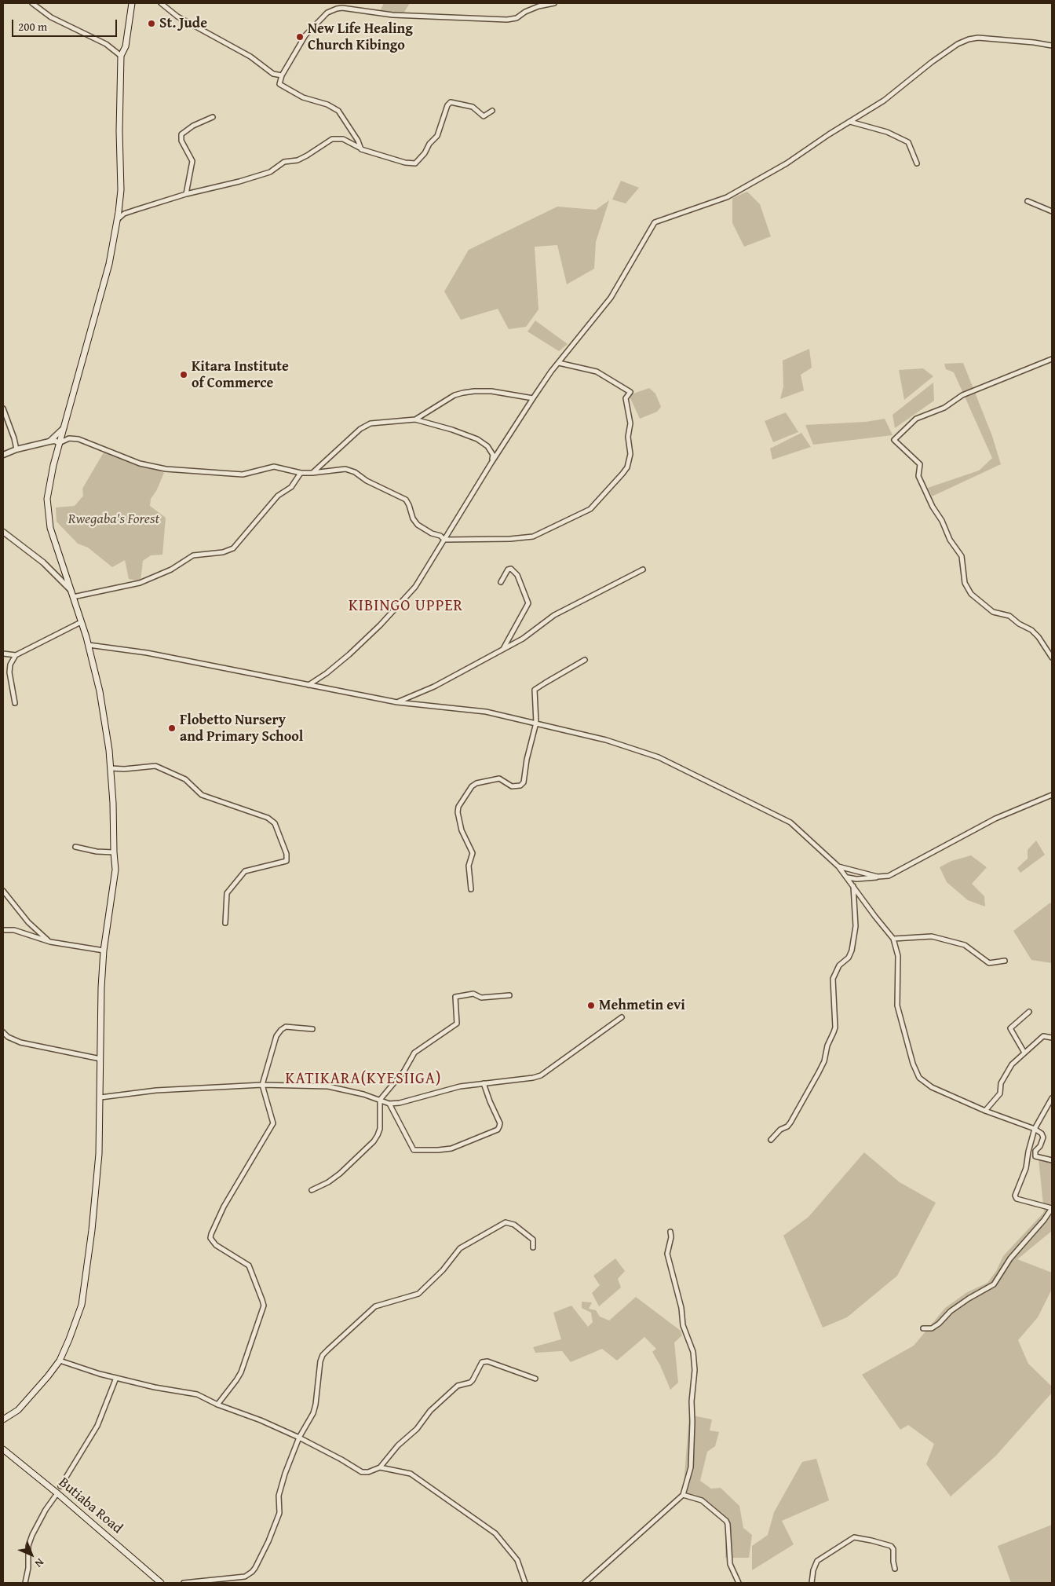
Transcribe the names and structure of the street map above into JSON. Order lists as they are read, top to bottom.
{
  "streets": {
    "main road": ["Butiaba Road"]
  },
  "districts": ["KIBINGO UPPER", "KATIKARA(KYESIIGA)"],
  "parks": ["Rwegaba's Forest"],
  "places": [
    "St. Jude",
    "New Life Healing Church Kibingo",
    "Kitara Institute of Commerce",
    "Flobetto Nursery and Primary School",
    "Mehmetin evi"
  ],
  "scale_bar": "200 m",
  "north": "bottom right"
}
